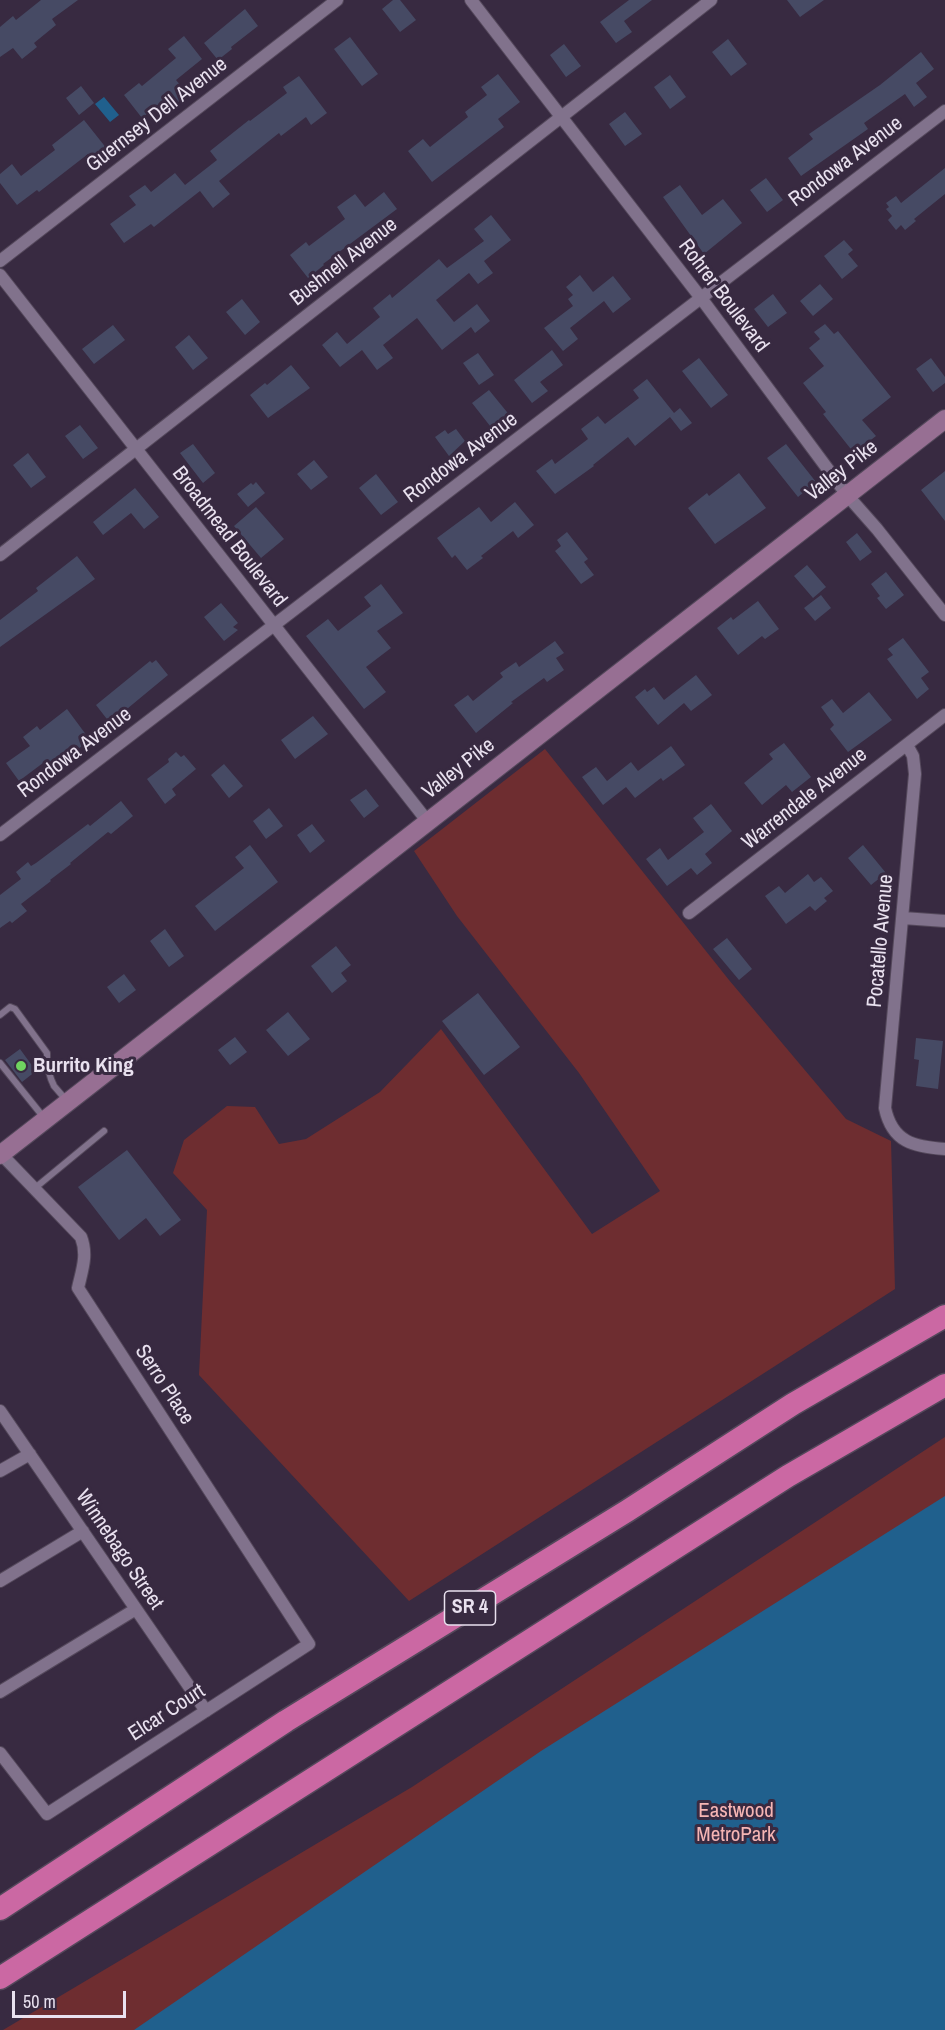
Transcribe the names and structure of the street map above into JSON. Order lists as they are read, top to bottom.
{
  "streets": {
    "highway": ["SR 4"],
    "street": [
      "Guernsey Dell Avenue",
      "Rondowa Avenue",
      "Bushnell Avenue",
      "Rohrer Boulevard",
      "Valley Pike",
      "Broadmead Boulevard",
      "Warrendale Avenue",
      "Pocatello Avenue",
      "Serro Place",
      "Winnebago Street",
      "Elcar Court"
    ]
  },
  "crossings": [
    ["Rondowa Avenue", "Rohrer Boulevard"],
    ["Rondowa Avenue", "Broadmead Boulevard"],
    ["Bushnell Avenue", "Rohrer Boulevard"],
    ["Bushnell Avenue", "Broadmead Boulevard"],
    ["Rohrer Boulevard", "Valley Pike"],
    ["Valley Pike", "Broadmead Boulevard"],
    ["Valley Pike", "Serro Place"],
    ["Warrendale Avenue", "Pocatello Avenue"],
    ["Serro Place", "Elcar Court"],
    ["Winnebago Street", "Elcar Court"]
  ],
  "parks": ["Eastwood MetroPark"],
  "places": ["Burrito King"],
  "scale_bar": "50 m"
}
